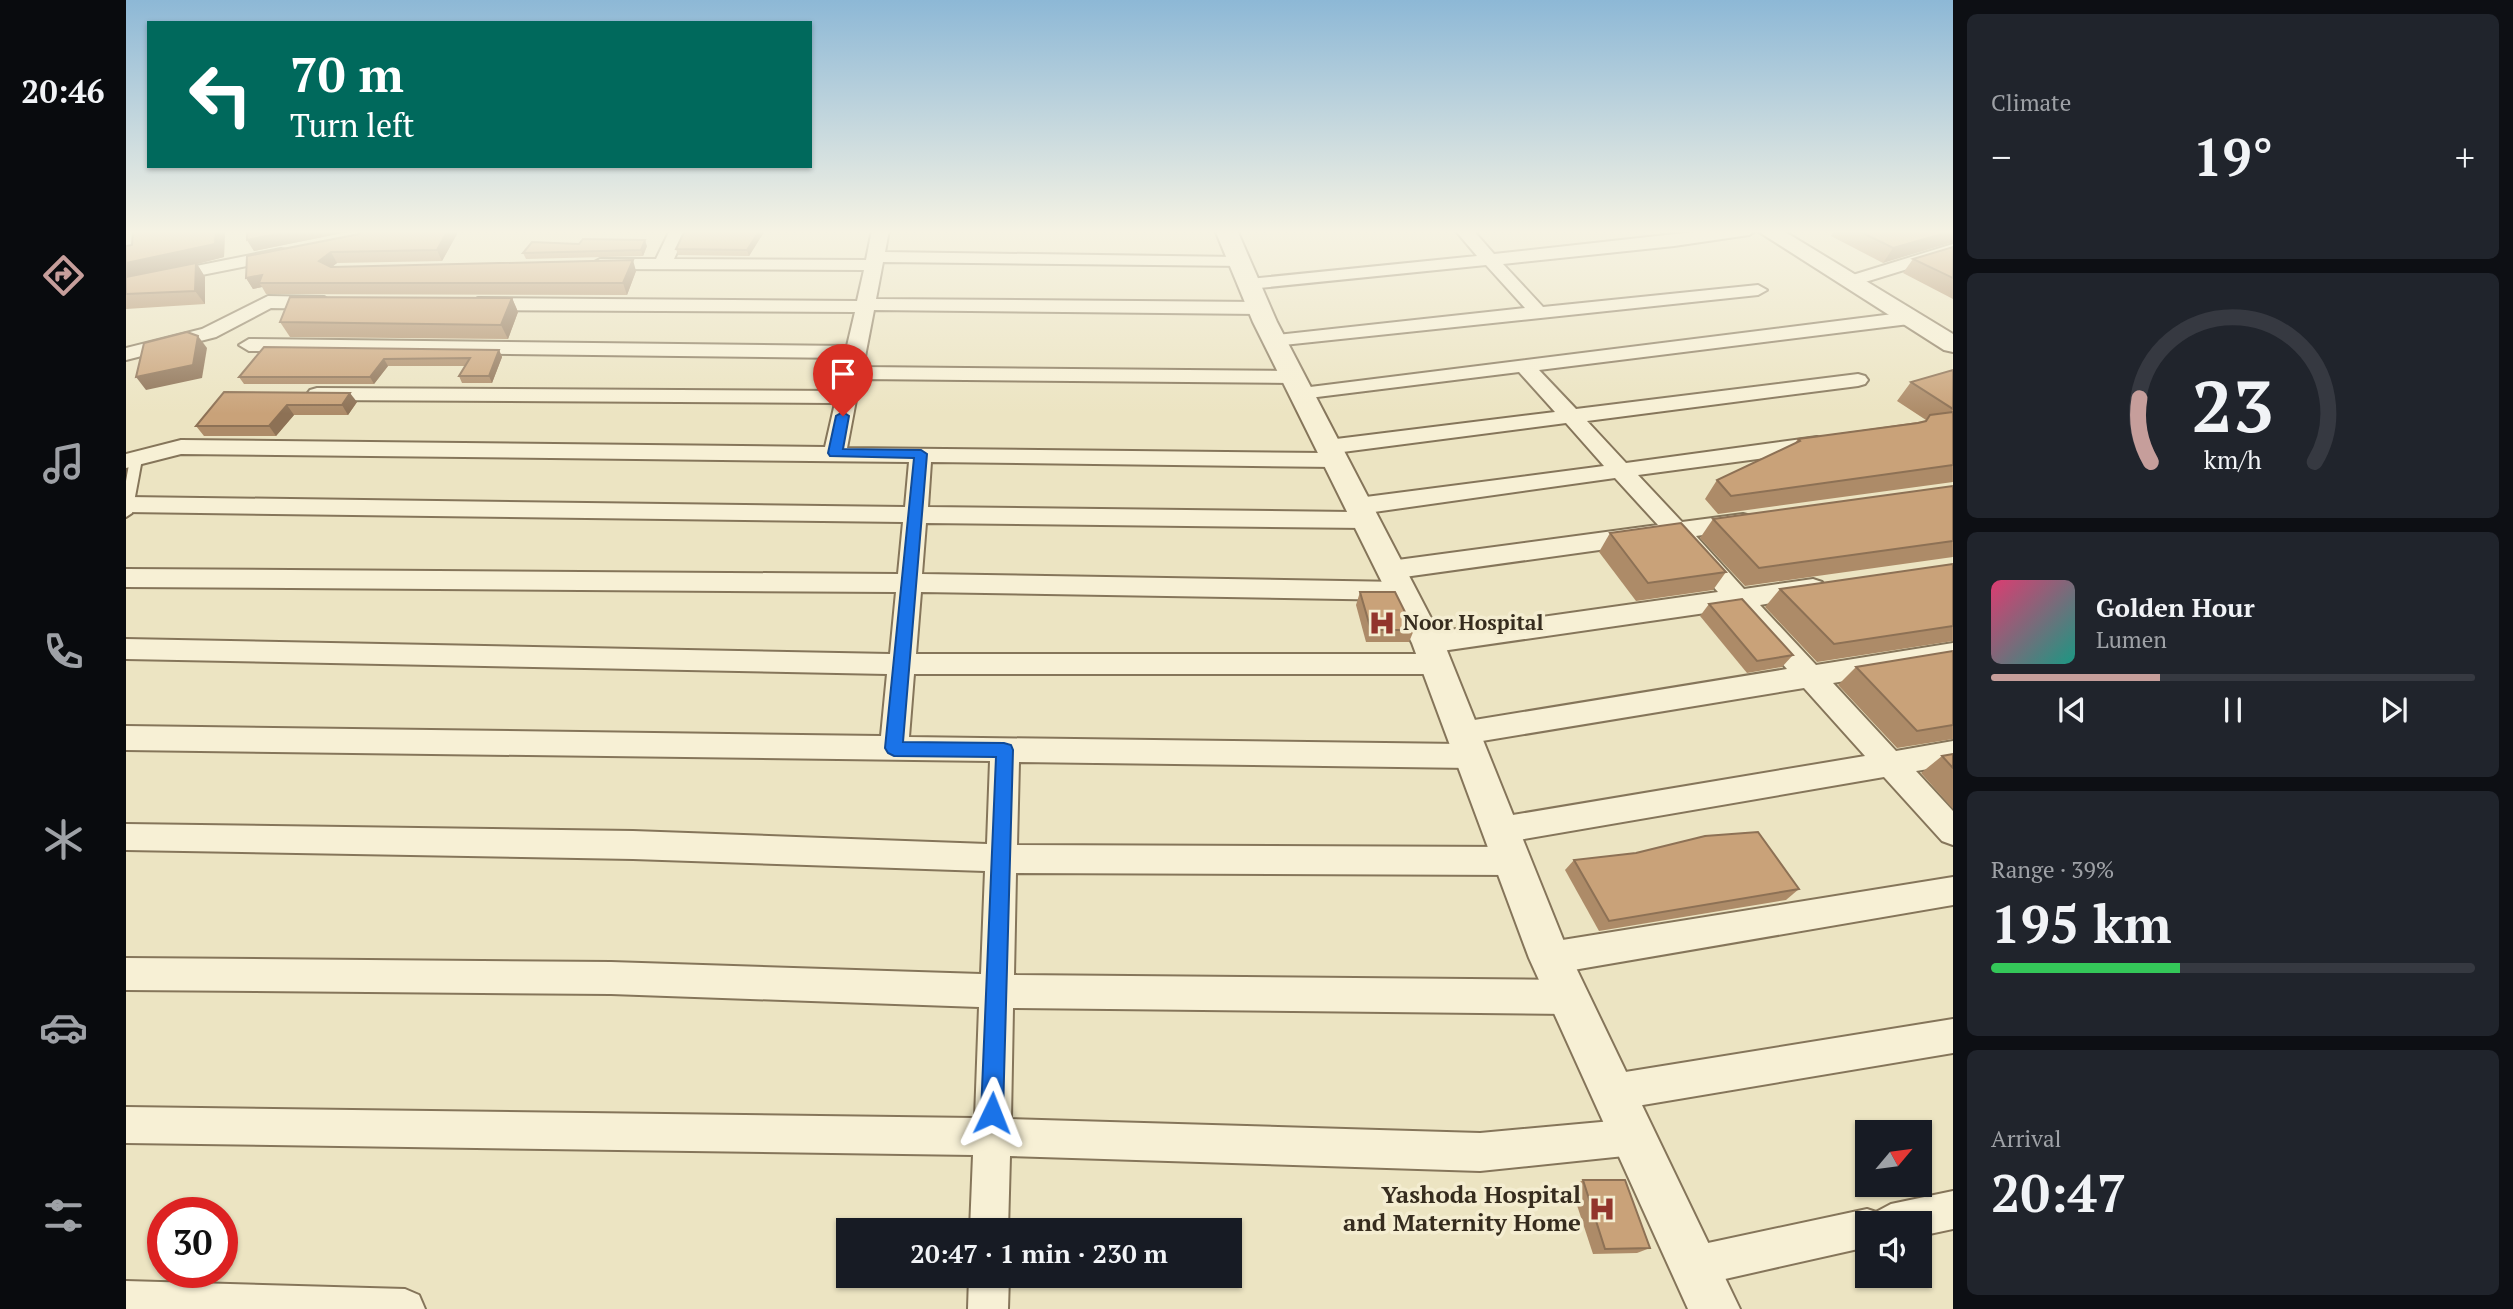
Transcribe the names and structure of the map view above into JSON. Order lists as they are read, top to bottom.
{
  "places": {
    "hospital": ["Noor Hospital", "Yashoda Hospital and Maternity Home"]
  },
  "north": "top right",
  "page": {
    "tabs": "20:46",
    "tile": [
      "Climate",
      ["Range · 39%", "195 km"],
      ["Arrival", "20:47"]
    ],
    "turn": ["70 m", "Turn left"],
    "heat": ["−", "19°", "+"],
    "song": ["Golden Hour", "Lumen"],
    "limit": "30",
    "trip": "20:47 · 1 min · 230 m",
    "gauge": ["23", "km/h"]
  }
}
